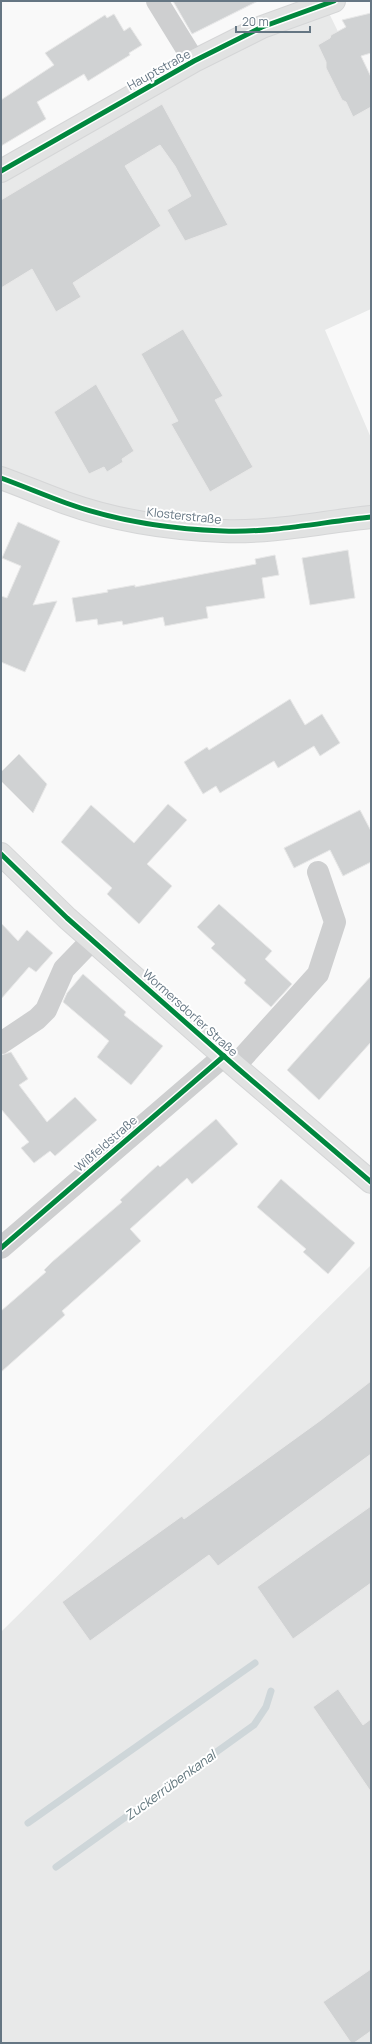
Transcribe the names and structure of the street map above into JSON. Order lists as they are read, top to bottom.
{
  "streets": {
    "main road": ["Hauptstraße", "Klosterstraße", "Wormersdorfer Straße"],
    "street": ["Wißfeldstraße"]
  },
  "crossings": [
    ["Wormersdorfer Straße", "Wißfeldstraße"]
  ],
  "water": ["Zuckerrübenkanal"],
  "scale_bar": "20 m"
}
